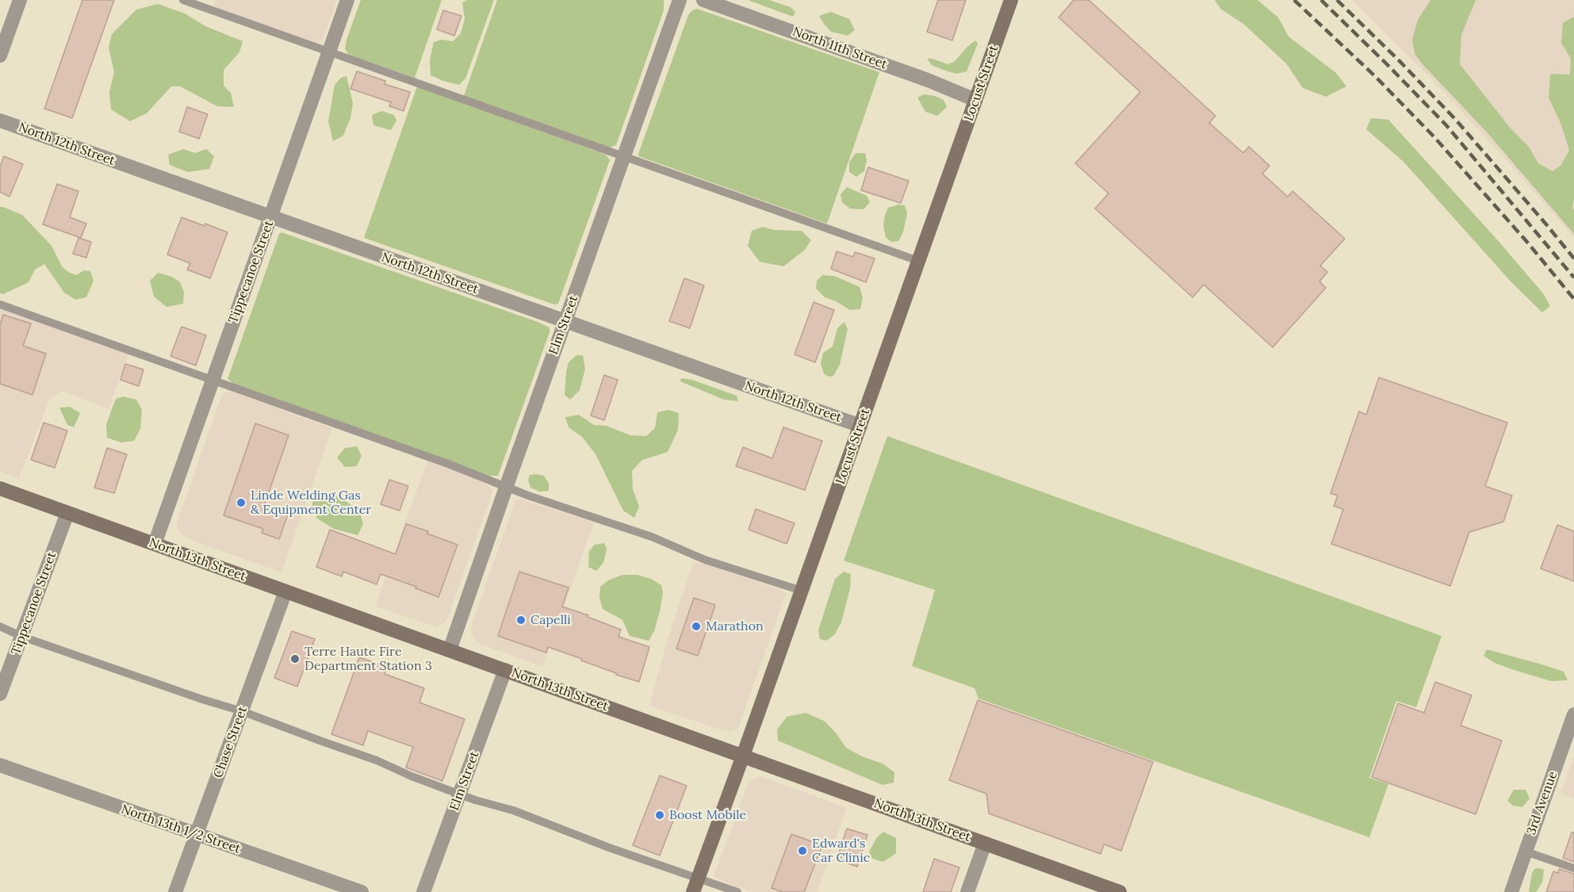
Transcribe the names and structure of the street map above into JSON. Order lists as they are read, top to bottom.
{
  "streets": {
    "main road": ["Locust Street", "North 13th Street"],
    "street": [
      "North 11th Street",
      "North 12th Street",
      "Tippecanoe Street",
      "Elm Street",
      "Chase Street",
      "3rd Avenue",
      "North 13th 1/2 Street"
    ]
  },
  "crossings": [
    ["North 11th Street", "Locust Street"],
    ["Locust Street", "North 12th Street"],
    ["Locust Street", "North 13th Street"],
    ["North 12th Street", "Tippecanoe Street"],
    ["North 12th Street", "Elm Street"],
    ["Tippecanoe Street", "North 13th Street"],
    ["Elm Street", "North 13th Street"],
    ["North 13th Street", "Chase Street"],
    ["Chase Street", "North 13th 1/2 Street"]
  ],
  "places": [
    "Linde Welding Gas & Equipment Center",
    "Capelli",
    "Marathon",
    "Terre Haute Fire Department Station 3",
    "Boost Mobile",
    "Edward's Car Clinic"
  ]
}
